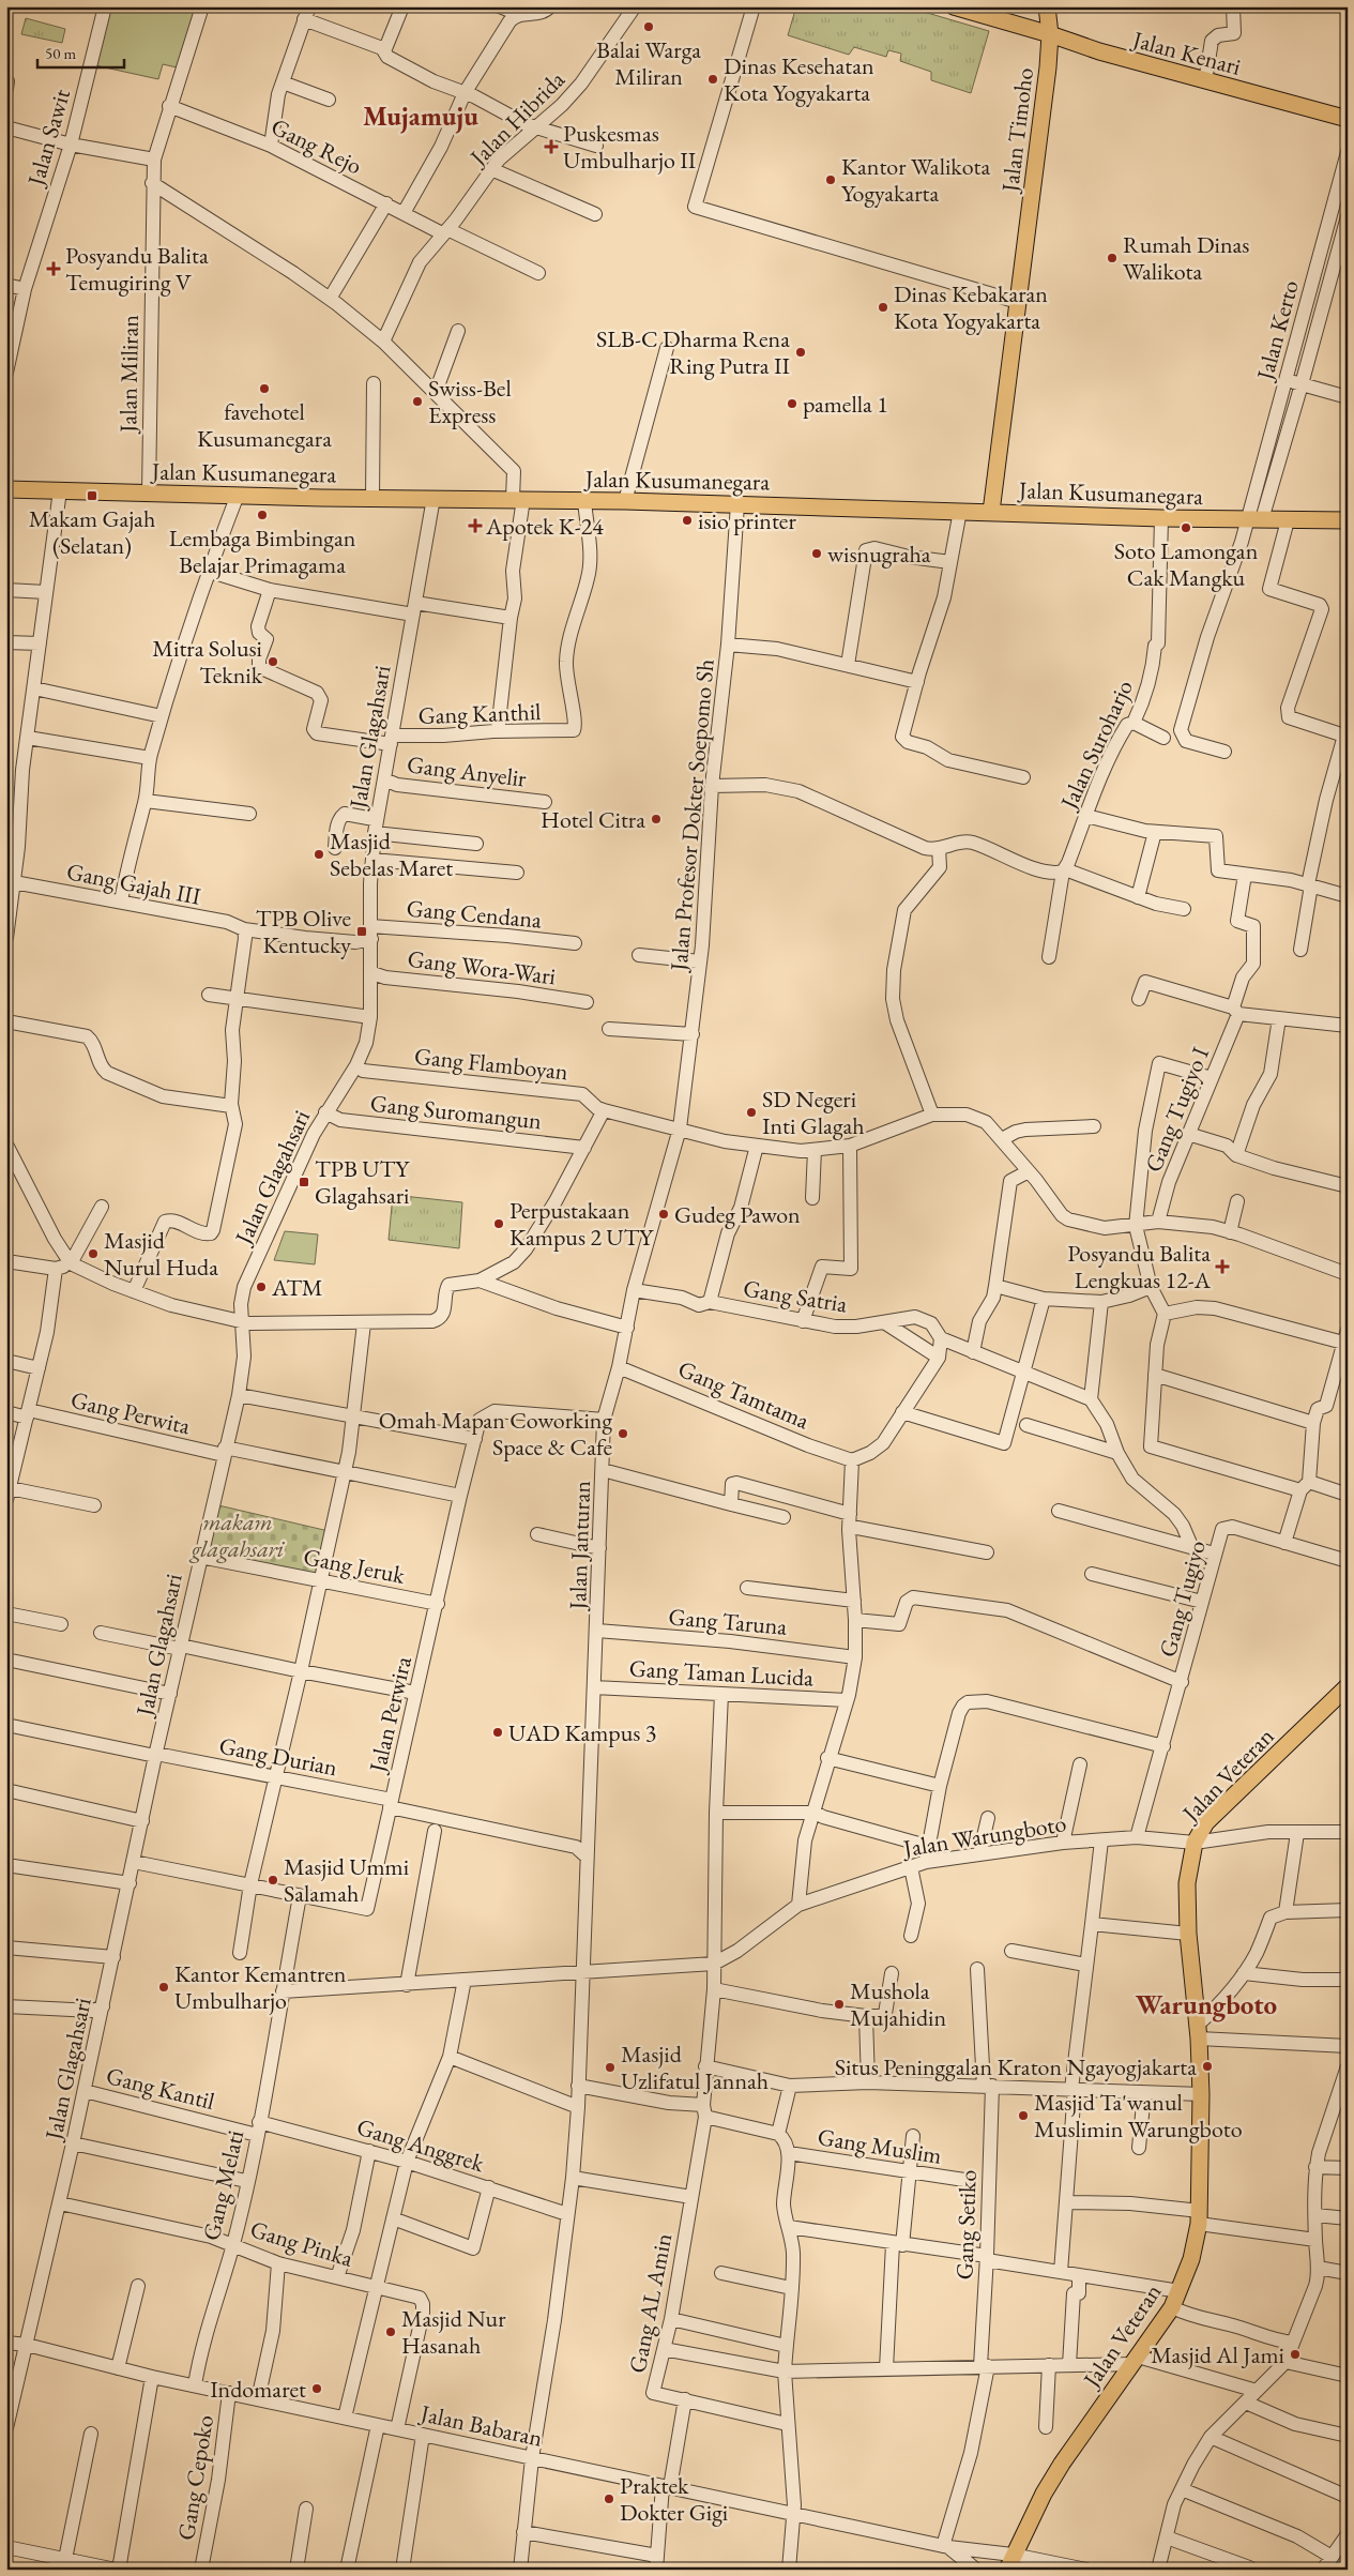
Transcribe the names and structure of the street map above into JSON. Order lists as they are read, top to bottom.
{
  "streets": {
    "main road": [
      "Jalan Kenari",
      "Jalan Timoho",
      "Jalan Kusumanegara",
      "Jalan Veteran"
    ],
    "street": [
      "Jalan Hibrida",
      "Jalan Sawit",
      "Gang Rejo",
      "Jalan Kerto",
      "Jalan Miliran",
      "Gang Kanthil",
      "Jalan Glagahsari",
      "Jalan Suroharjo",
      "Gang Anyelir",
      "Jalan Profesor Dokter Soepomo Sh",
      "Gang Gajah III",
      "Gang Cendana",
      "Gang Wora-Wari",
      "Gang Flamboyan",
      "Gang Tugiyo I",
      "Gang Suromangun",
      "Gang Satria",
      "Gang Tamtama",
      "Gang Perwita",
      "Jalan Janturan",
      "Gang Jeruk",
      "Gang Tugiyo",
      "Gang Taruna",
      "Gang Taman Lucida",
      "Jalan Perwira",
      "Gang Durian",
      "Jalan Warungboto",
      "Gang Kantil",
      "Gang Anggrek",
      "Gang Muslim",
      "Gang Melati",
      "Gang Setiko",
      "Gang Pinka",
      "Gang AL Amin",
      "Jalan Babaran",
      "Gang Cepoko"
    ]
  },
  "crossings": [
    ["Jalan Kenari", "Jalan Timoho"],
    ["Jalan Hibrida", "Gang Rejo"],
    ["Jalan Timoho", "Jalan Kusumanegara"],
    ["Gang Rejo", "Jalan Miliran"],
    ["Jalan Kerto", "Jalan Kusumanegara"],
    ["Jalan Miliran", "Jalan Kusumanegara"],
    ["Jalan Kusumanegara", "Gang Kanthil"],
    ["Jalan Kusumanegara", "Jalan Glagahsari"],
    ["Jalan Kusumanegara", "Jalan Suroharjo"],
    ["Jalan Kusumanegara", "Jalan Profesor Dokter Soepomo Sh"],
    ["Gang Kanthil", "Jalan Glagahsari"],
    ["Jalan Glagahsari", "Gang Anyelir"],
    ["Jalan Glagahsari", "Gang Gajah III"],
    ["Jalan Glagahsari", "Gang Cendana"],
    ["Jalan Glagahsari", "Gang Wora-Wari"],
    ["Jalan Glagahsari", "Gang Flamboyan"],
    ["Jalan Glagahsari", "Gang Suromangun"],
    ["Jalan Glagahsari", "Gang Perwita"],
    ["Jalan Glagahsari", "Gang Jeruk"],
    ["Jalan Glagahsari", "Jalan Perwira"],
    ["Jalan Glagahsari", "Gang Durian"],
    ["Jalan Glagahsari", "Gang Kantil"],
    ["Jalan Glagahsari", "Gang Pinka"],
    ["Jalan Glagahsari", "Jalan Babaran"],
    ["Jalan Profesor Dokter Soepomo Sh", "Gang Flamboyan"],
    ["Jalan Profesor Dokter Soepomo Sh", "Jalan Janturan"],
    ["Gang Gajah III", "Gang Cendana"],
    ["Gang Flamboyan", "Jalan Janturan"],
    ["Gang Satria", "Jalan Janturan"],
    ["Gang Tamtama", "Jalan Janturan"],
    ["Gang Perwita", "Jalan Perwira"],
    ["Jalan Janturan", "Gang Taruna"],
    ["Jalan Janturan", "Gang Taman Lucida"],
    ["Jalan Janturan", "Jalan Perwira"],
    ["Jalan Janturan", "Gang Durian"],
    ["Jalan Janturan", "Jalan Warungboto"],
    ["Gang Jeruk", "Jalan Perwira"],
    ["Gang Tugiyo", "Jalan Warungboto"],
    ["Gang Taman Lucida", "Gang AL Amin"],
    ["Jalan Perwira", "Gang Durian"],
    ["Jalan Perwira", "Gang Melati"],
    ["Jalan Veteran", "Jalan Warungboto"],
    ["Jalan Veteran", "Jalan Babaran"],
    ["Jalan Warungboto", "Gang Melati"],
    ["Jalan Warungboto", "Gang AL Amin"],
    ["Gang Kantil", "Gang Anggrek"],
    ["Gang Kantil", "Gang Melati"],
    ["Gang Anggrek", "Gang Melati"],
    ["Gang Melati", "Gang Pinka"],
    ["Gang Melati", "Jalan Babaran"],
    ["Gang Setiko", "Jalan Babaran"],
    ["Gang Pinka", "Jalan Babaran"],
    ["Jalan Babaran", "Gang Cepoko"]
  ],
  "districts": ["Mujamuju", "Warungboto"],
  "parks": ["makam glagahsari"],
  "places": {
    "other": [
      "Balai Warga Miliran",
      "Dinas Kesehatan Kota Yogyakarta",
      "Kantor Walikota Yogyakarta",
      "Rumah Dinas Walikota",
      "Dinas Kebakaran Kota Yogyakarta",
      "SLB-C Dharma Rena Ring Putra II",
      "favehotel Kusumanegara",
      "Swiss-Bel Express",
      "pamella 1",
      "Lembaga Bimbingan Belajar Primagama",
      "isio printer",
      "Soto Lamongan Cak Mangku",
      "wisnugraha",
      "Mitra Solusi Teknik",
      "Hotel Citra",
      "Masjid Sebelas Maret",
      "SD Negeri Inti Glagah",
      "Gudeg Pawon",
      "Perpustakaan Kampus 2 UTY",
      "Masjid Nurul Huda",
      "ATM",
      "Omah Mapan Coworking Space & Cafe",
      "UAD Kampus 3",
      "Masjid Ummi Salamah",
      "Kantor Kemantren Umbulharjo",
      "Mushola Mujahidin",
      "Situs Peninggalan Kraton Ngayogjakarta",
      "Masjid Uzlifatul Jannah",
      "Masjid Ta'wanul Muslimin Warungboto",
      "Masjid Nur Hasanah",
      "Masjid Al Jami",
      "Indomaret",
      "Praktek Dokter Gigi"
    ],
    "health": [
      "Puskesmas Umbulharjo II",
      "Posyandu Balita Temugiring V",
      "Apotek K-24",
      "Posyandu Balita Lengkuas 12-A"
    ],
    "transit": ["Makam Gajah (Selatan)", "TPB Olive Kentucky", "TPB UTY Glagahsari"]
  },
  "scale_bar": "50 m"
}
